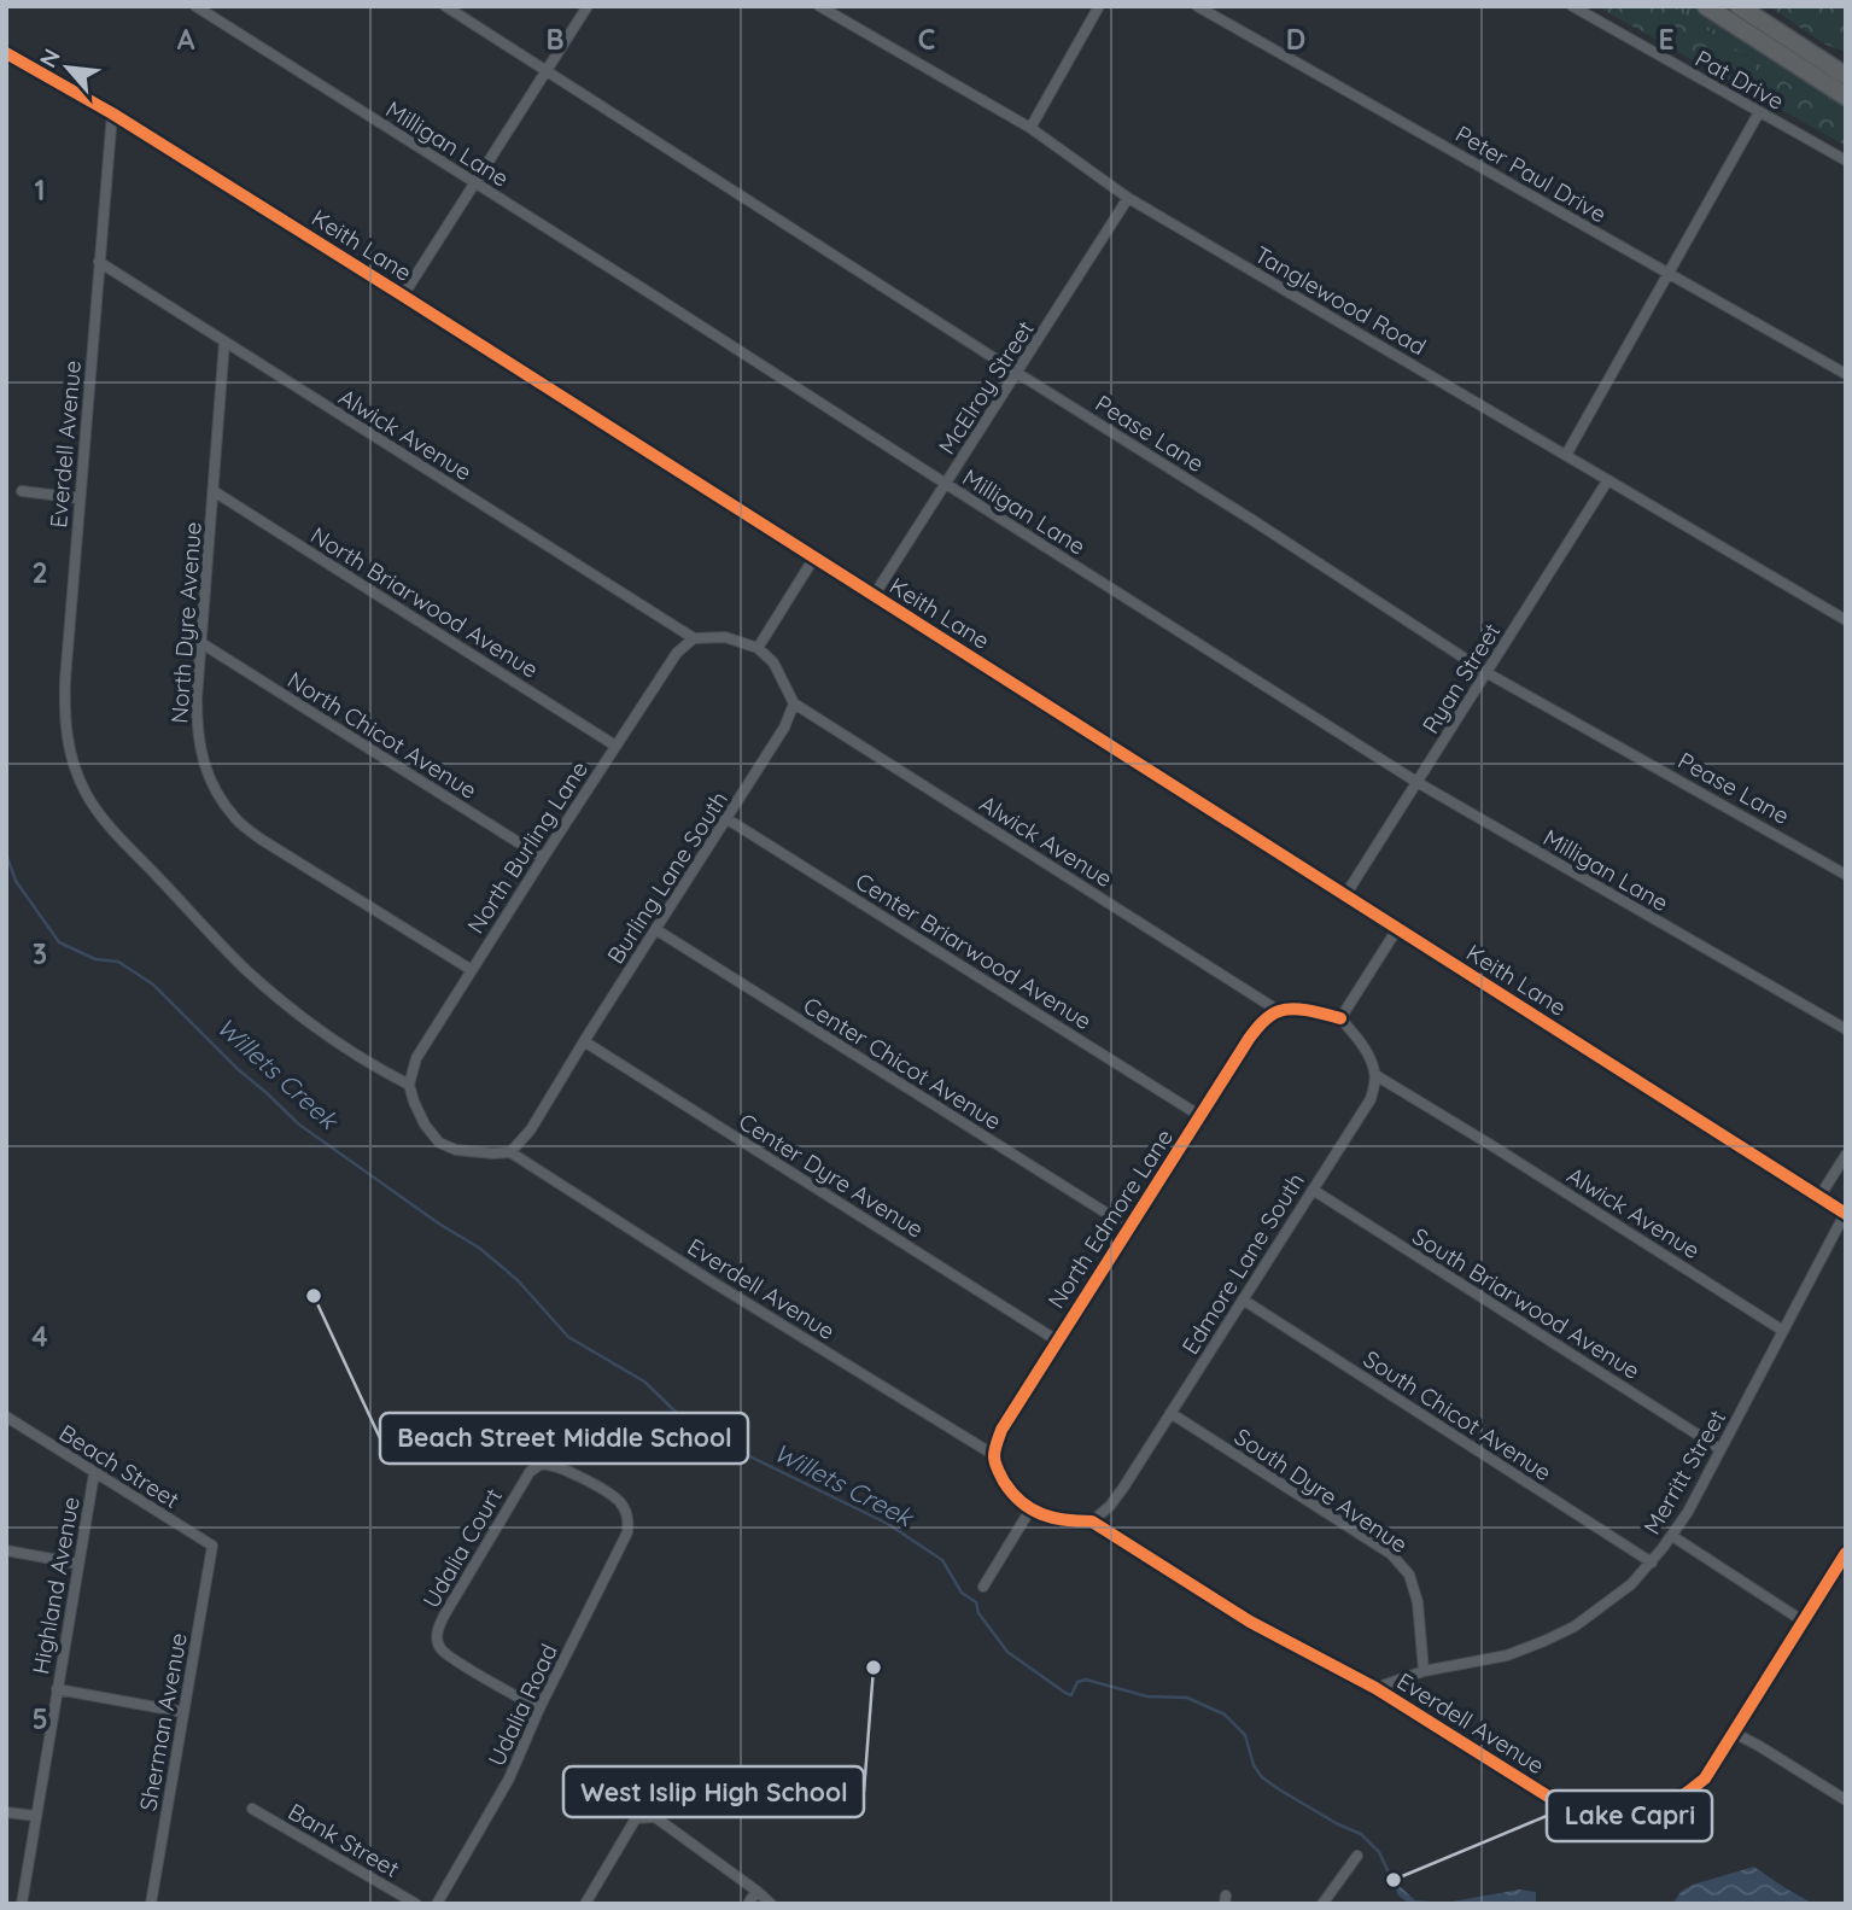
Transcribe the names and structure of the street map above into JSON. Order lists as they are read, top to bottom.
{
  "streets": {
    "street": [
      "Pat Drive",
      "Milligan Lane",
      "Peter Paul Drive",
      "Keith Lane",
      "Tanglewood Road",
      "McElroy Street",
      "Pease Lane",
      "Alwick Avenue",
      "Everdell Avenue",
      "North Briarwood Avenue",
      "North Dyre Avenue",
      "Ryan Street",
      "North Chicot Avenue",
      "North Burling Lane",
      "Burling Lane South",
      "Center Briarwood Avenue",
      "Center Chicot Avenue",
      "Center Dyre Avenue",
      "North Edmore Lane",
      "Edmore Lane South",
      "South Briarwood Avenue",
      "South Chicot Avenue",
      "Beach Street",
      "Merritt Street",
      "South Dyre Avenue",
      "Udalia Court",
      "Highland Avenue",
      "Udalia Road",
      "Sherman Avenue",
      "Bank Street"
    ]
  },
  "crossings": [
    ["Milligan Lane", "McElroy Street"],
    ["Milligan Lane", "Ryan Street"],
    ["Keith Lane", "McElroy Street"],
    ["Keith Lane", "Everdell Avenue"],
    ["Keith Lane", "Ryan Street"],
    ["Keith Lane", "Merritt Street"],
    ["Tanglewood Road", "McElroy Street"],
    ["Tanglewood Road", "Ryan Street"],
    ["McElroy Street", "Pease Lane"],
    ["Pease Lane", "Ryan Street"],
    ["Alwick Avenue", "Everdell Avenue"],
    ["Alwick Avenue", "North Dyre Avenue"],
    ["Alwick Avenue", "North Burling Lane"],
    ["Alwick Avenue", "Burling Lane South"],
    ["Alwick Avenue", "North Edmore Lane"],
    ["Alwick Avenue", "Edmore Lane South"],
    ["Alwick Avenue", "Merritt Street"],
    ["Everdell Avenue", "North Burling Lane"],
    ["Everdell Avenue", "Burling Lane South"],
    ["Everdell Avenue", "North Edmore Lane"],
    ["Everdell Avenue", "Edmore Lane South"],
    ["Everdell Avenue", "Merritt Street"],
    ["North Briarwood Avenue", "North Dyre Avenue"],
    ["North Briarwood Avenue", "North Burling Lane"],
    ["North Dyre Avenue", "North Chicot Avenue"],
    ["North Dyre Avenue", "North Burling Lane"],
    ["North Chicot Avenue", "North Burling Lane"],
    ["Burling Lane South", "Center Briarwood Avenue"],
    ["Burling Lane South", "Center Chicot Avenue"],
    ["Burling Lane South", "Center Dyre Avenue"],
    ["Center Briarwood Avenue", "North Edmore Lane"],
    ["Center Chicot Avenue", "North Edmore Lane"],
    ["Center Dyre Avenue", "North Edmore Lane"],
    ["Edmore Lane South", "South Briarwood Avenue"],
    ["Edmore Lane South", "South Chicot Avenue"],
    ["Edmore Lane South", "South Dyre Avenue"],
    ["South Briarwood Avenue", "Merritt Street"],
    ["South Chicot Avenue", "Merritt Street"],
    ["Beach Street", "Highland Avenue"],
    ["Beach Street", "Sherman Avenue"],
    ["Merritt Street", "South Dyre Avenue"],
    ["Udalia Court", "Udalia Road"]
  ],
  "water": ["Willets Creek"],
  "places": ["Beach Street Middle School", "West Islip High School", "Lake Capri"],
  "north": "top left",
  "grid": {
    "columns": [
      "A",
      "B",
      "C",
      "D",
      "E"
    ],
    "rows": [
      "1",
      "2",
      "3",
      "4",
      "5"
    ]
  }
}
